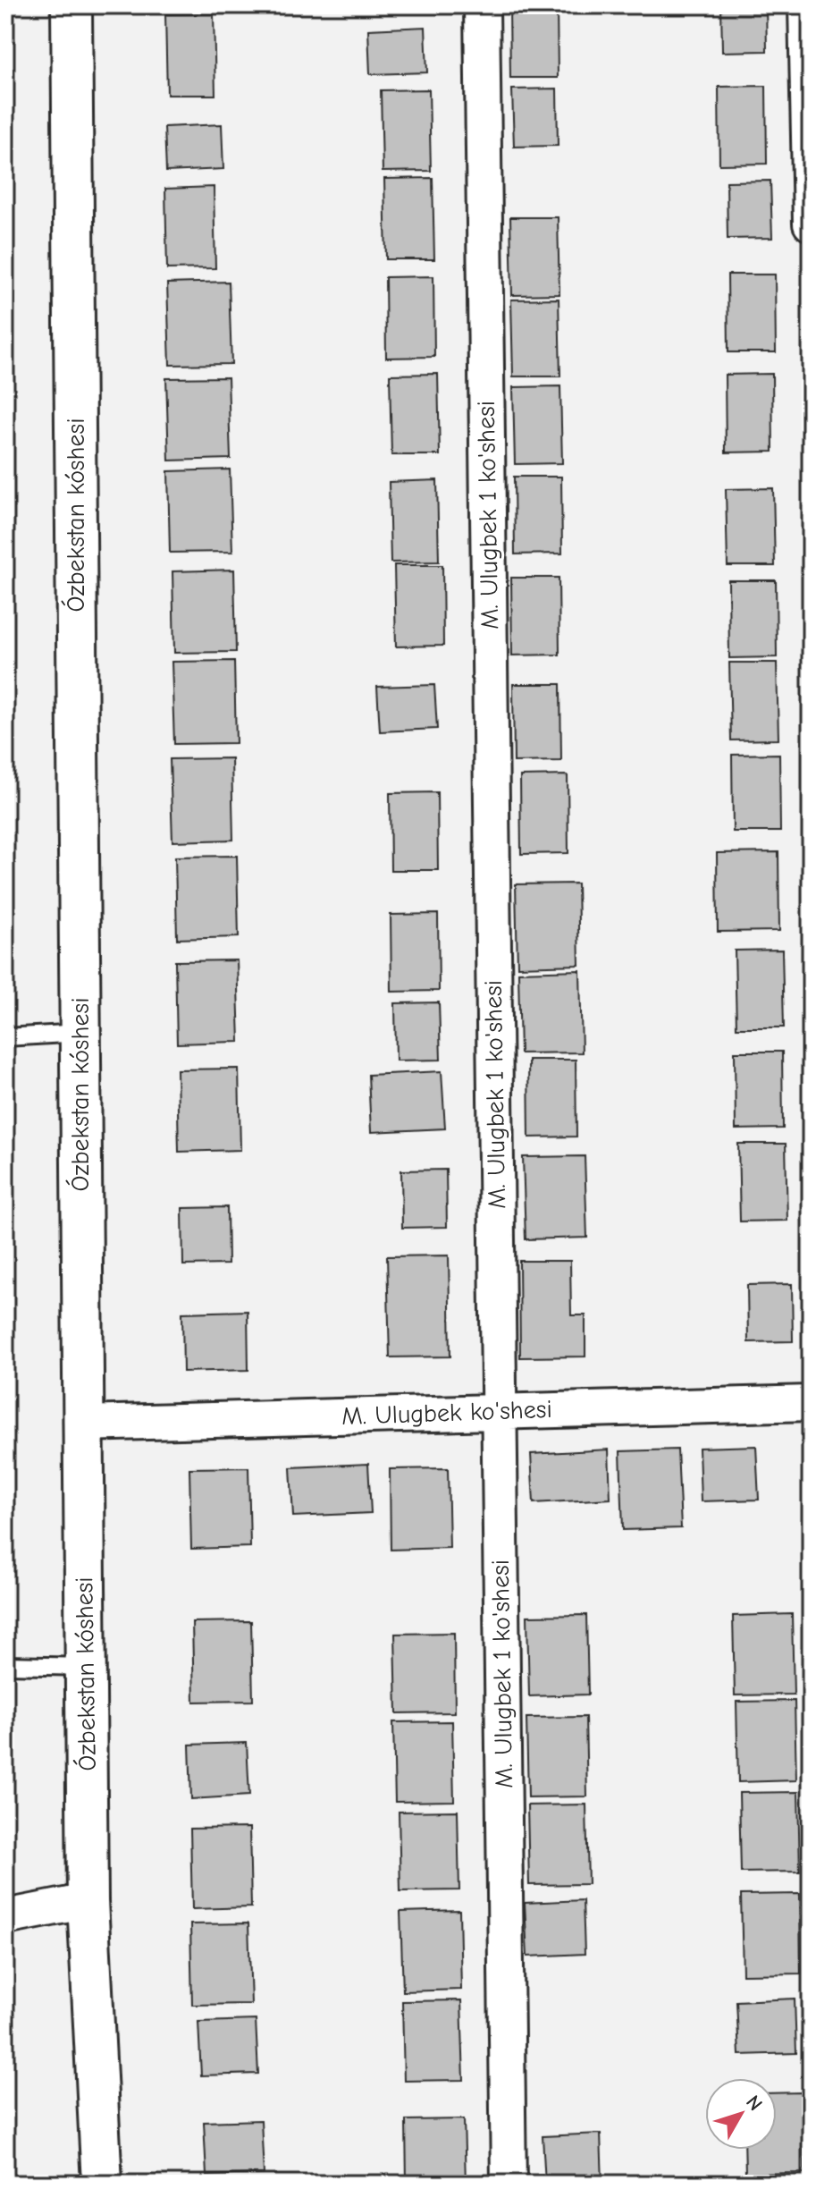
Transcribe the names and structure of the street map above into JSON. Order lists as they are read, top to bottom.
{
  "streets": {
    "street": ["Ózbekstan kóshesi", "M. Ulugbek 1 ko'shesi", "M. Ulugbek ko'shesi"]
  },
  "crossings": [
    ["Ózbekstan kóshesi", "M. Ulugbek ko'shesi"],
    ["M. Ulugbek 1 ko'shesi", "M. Ulugbek ko'shesi"]
  ],
  "north": "top right"
}
